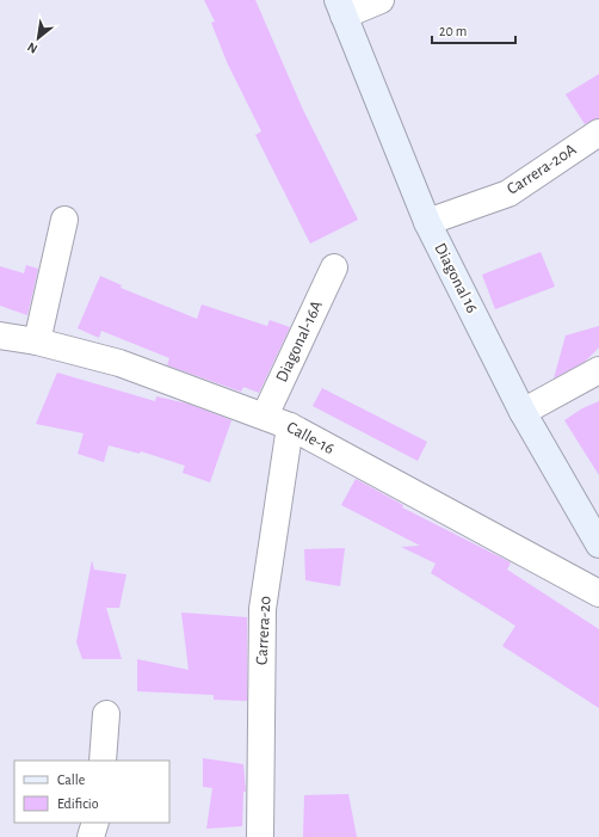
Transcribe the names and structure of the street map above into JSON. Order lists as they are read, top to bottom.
{
  "streets": {
    "street": [
      "Carrera-20A",
      "Diagonal 16",
      "Diagonal-16A",
      "Calle-16",
      "Carrera-20"
    ]
  },
  "crossings": [
    ["Carrera-20A", "Diagonal 16"],
    ["Diagonal-16A", "Calle-16"],
    ["Calle-16", "Carrera-20"]
  ],
  "legend": ["Calle", "Edificio"],
  "scale_bar": "20 m",
  "north": "bottom left"
}
